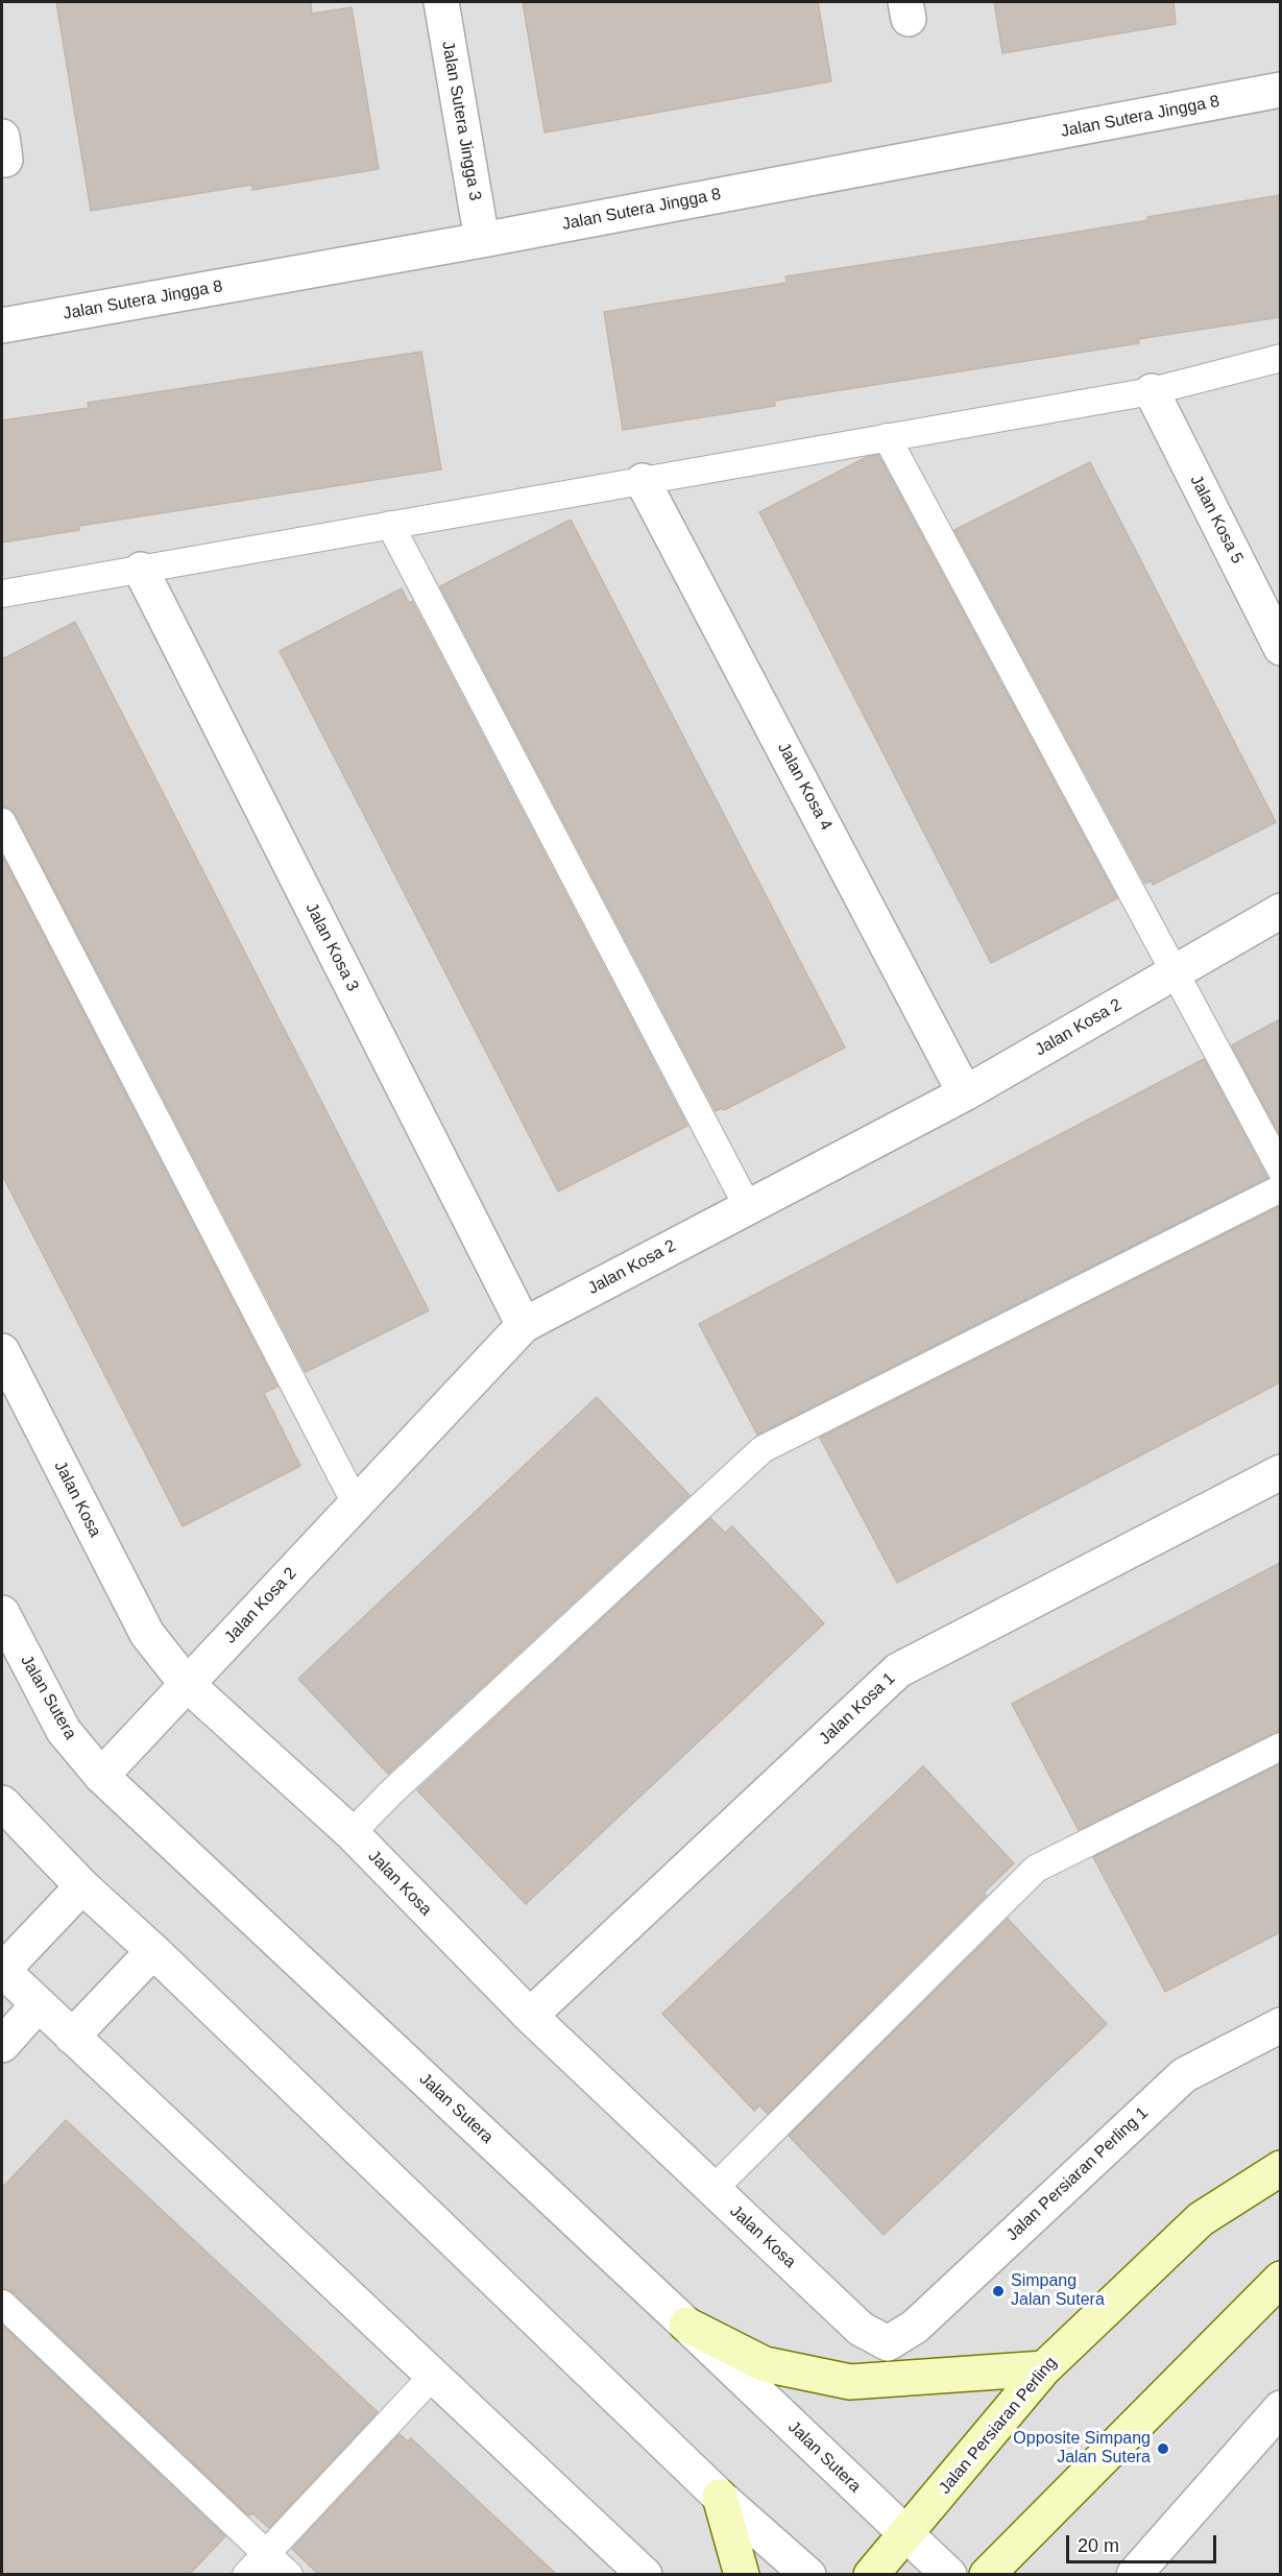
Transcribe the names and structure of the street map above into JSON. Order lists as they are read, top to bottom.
{
  "streets": {
    "main road": ["Jalan Persiaran Perling"],
    "street": [
      "Jalan Sutera Jingga 8",
      "Jalan Sutera Jingga 3",
      "Jalan Kosa 5",
      "Jalan Kosa 4",
      "Jalan Kosa 3",
      "Jalan Kosa 2",
      "Jalan Kosa",
      "Jalan Sutera",
      "Jalan Kosa 1",
      "Jalan Persiaran Perling 1"
    ]
  },
  "crossings": [
    ["Jalan Sutera Jingga 8", "Jalan Sutera Jingga 3"],
    ["Jalan Kosa 4", "Jalan Kosa 2"],
    ["Jalan Kosa 3", "Jalan Kosa 2"],
    ["Jalan Kosa 2", "Jalan Kosa"],
    ["Jalan Kosa 2", "Jalan Sutera"],
    ["Jalan Kosa", "Jalan Kosa 1"],
    ["Jalan Kosa", "Jalan Persiaran Perling 1"],
    ["Jalan Sutera", "Jalan Persiaran Perling"]
  ],
  "places": ["Simpang Jalan Sutera", "Opposite Simpang Jalan Sutera"],
  "scale_bar": "20 m"
}
